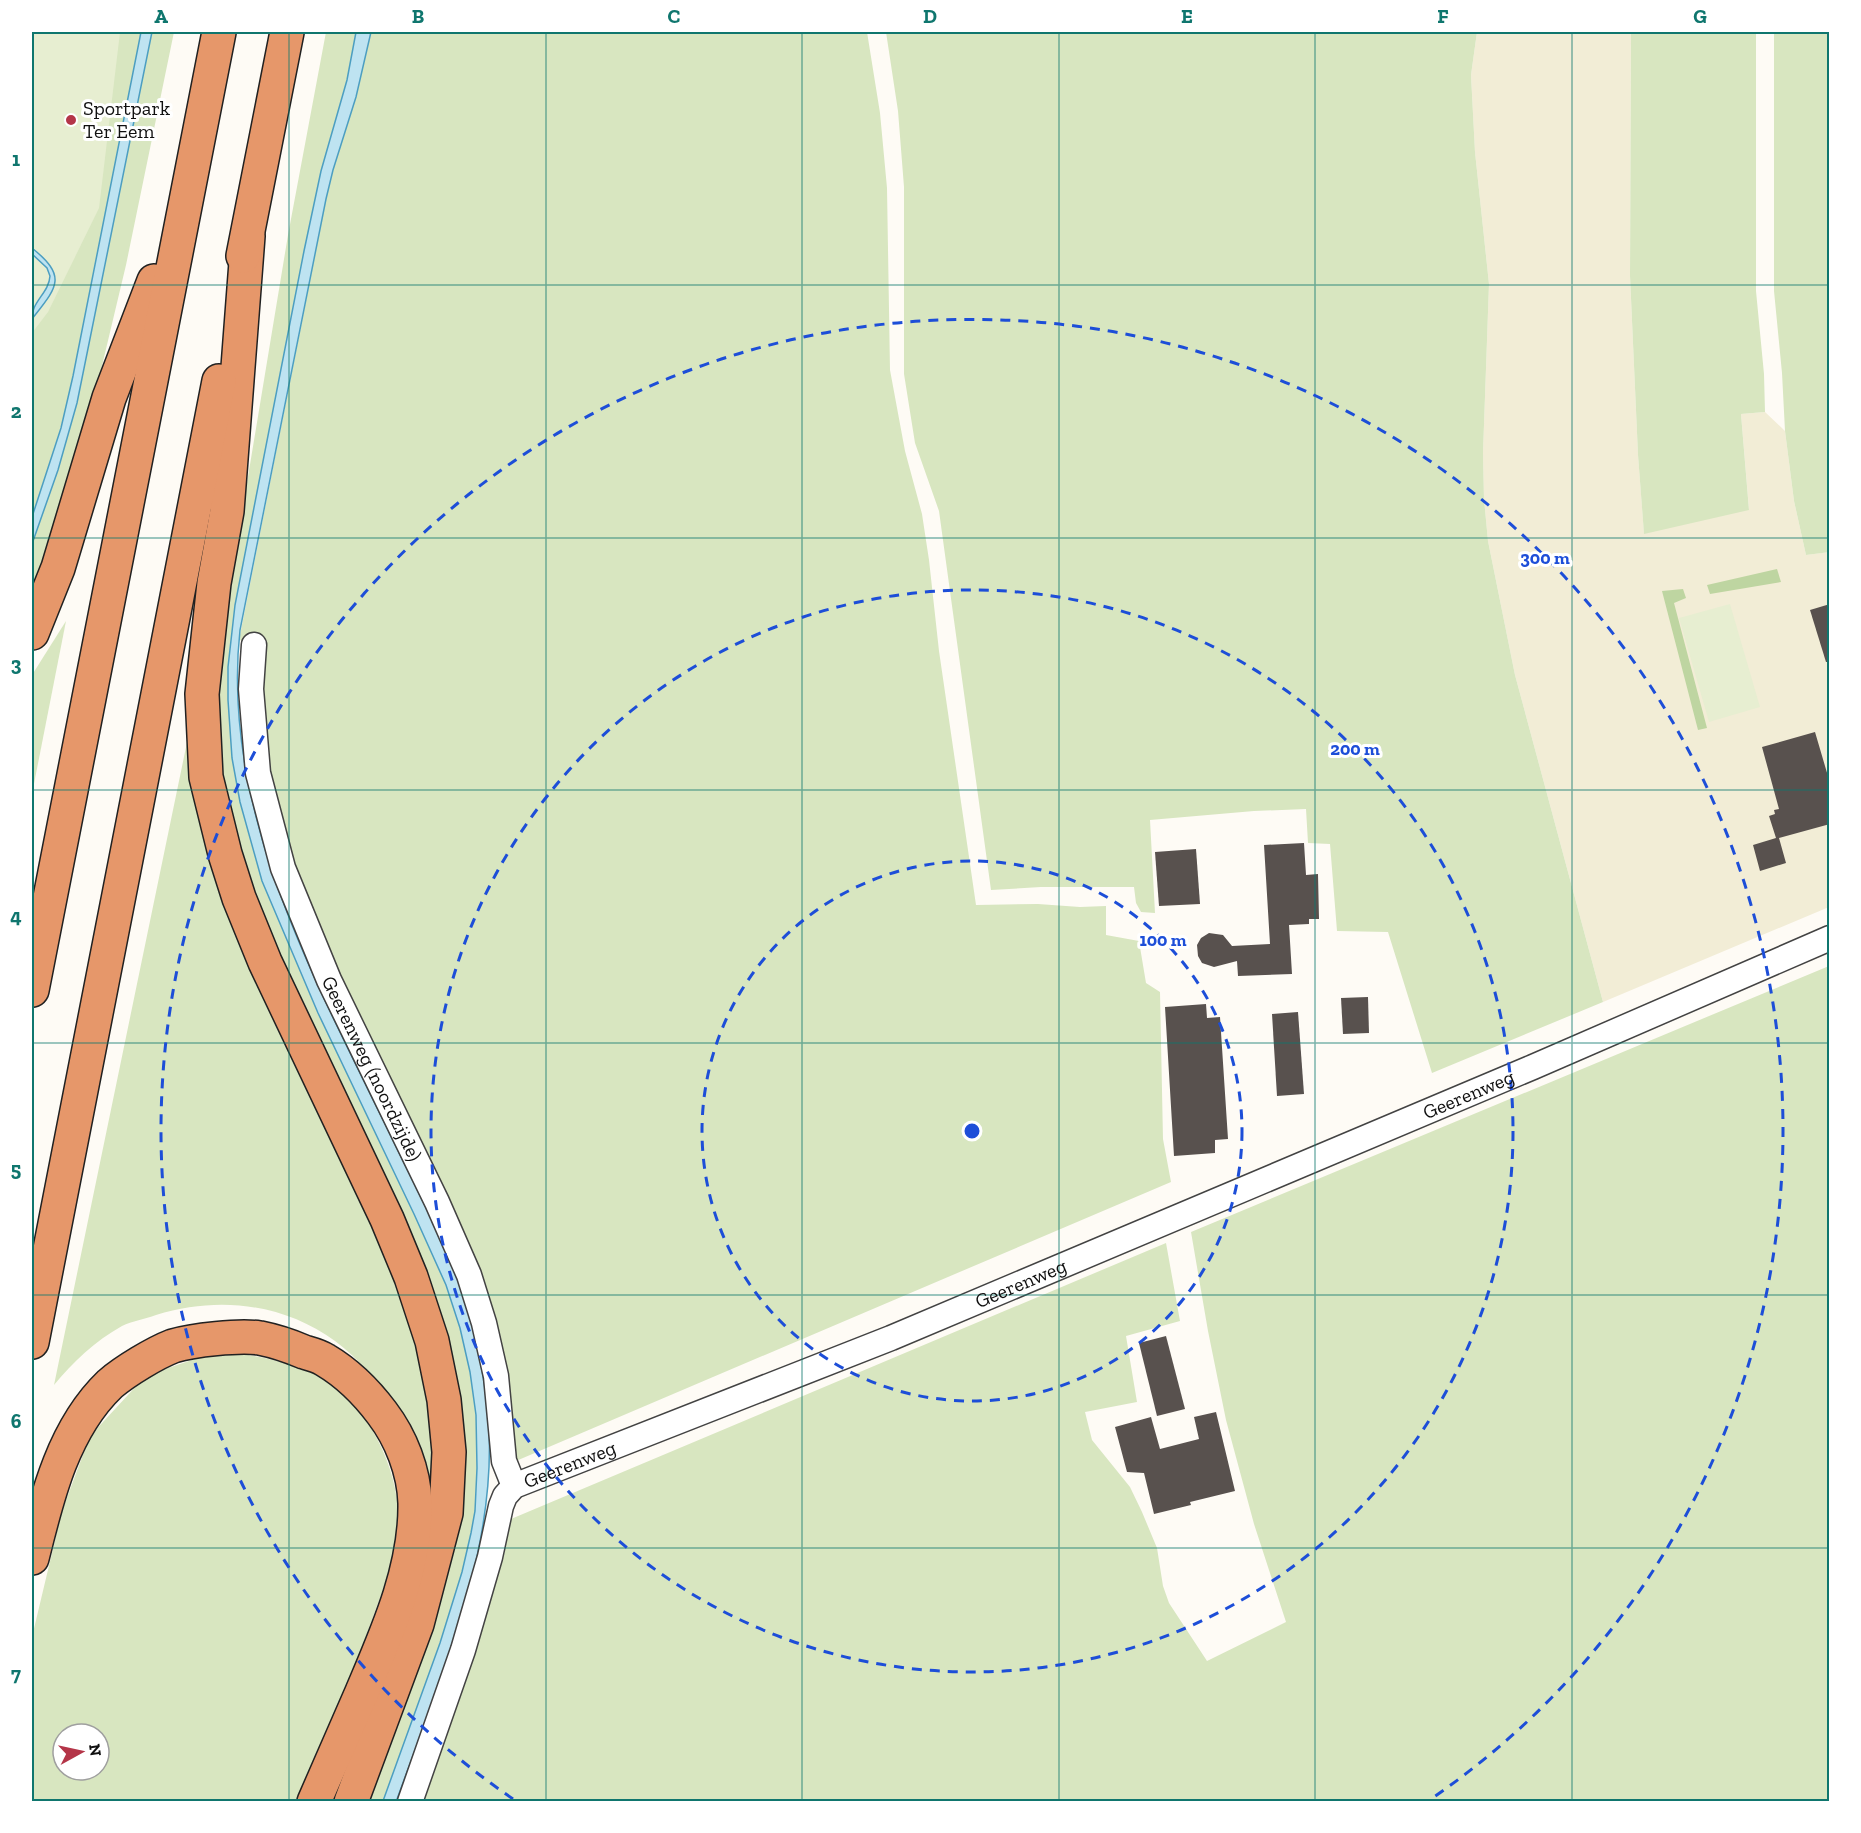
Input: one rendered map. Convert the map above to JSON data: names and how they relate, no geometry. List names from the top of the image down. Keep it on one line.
{"streets":{"street":["Geerenweg (noordzijde)","Geerenweg"]},"crossings":[["Geerenweg (noordzijde)","Geerenweg"]],"places":["Sportpark Ter Eem"],"north":"right","grid":{"columns":["A","B","C","D","E","F","G"],"rows":["1","2","3","4","5","6","7"]},"rings":["300 m","200 m","100 m"]}
